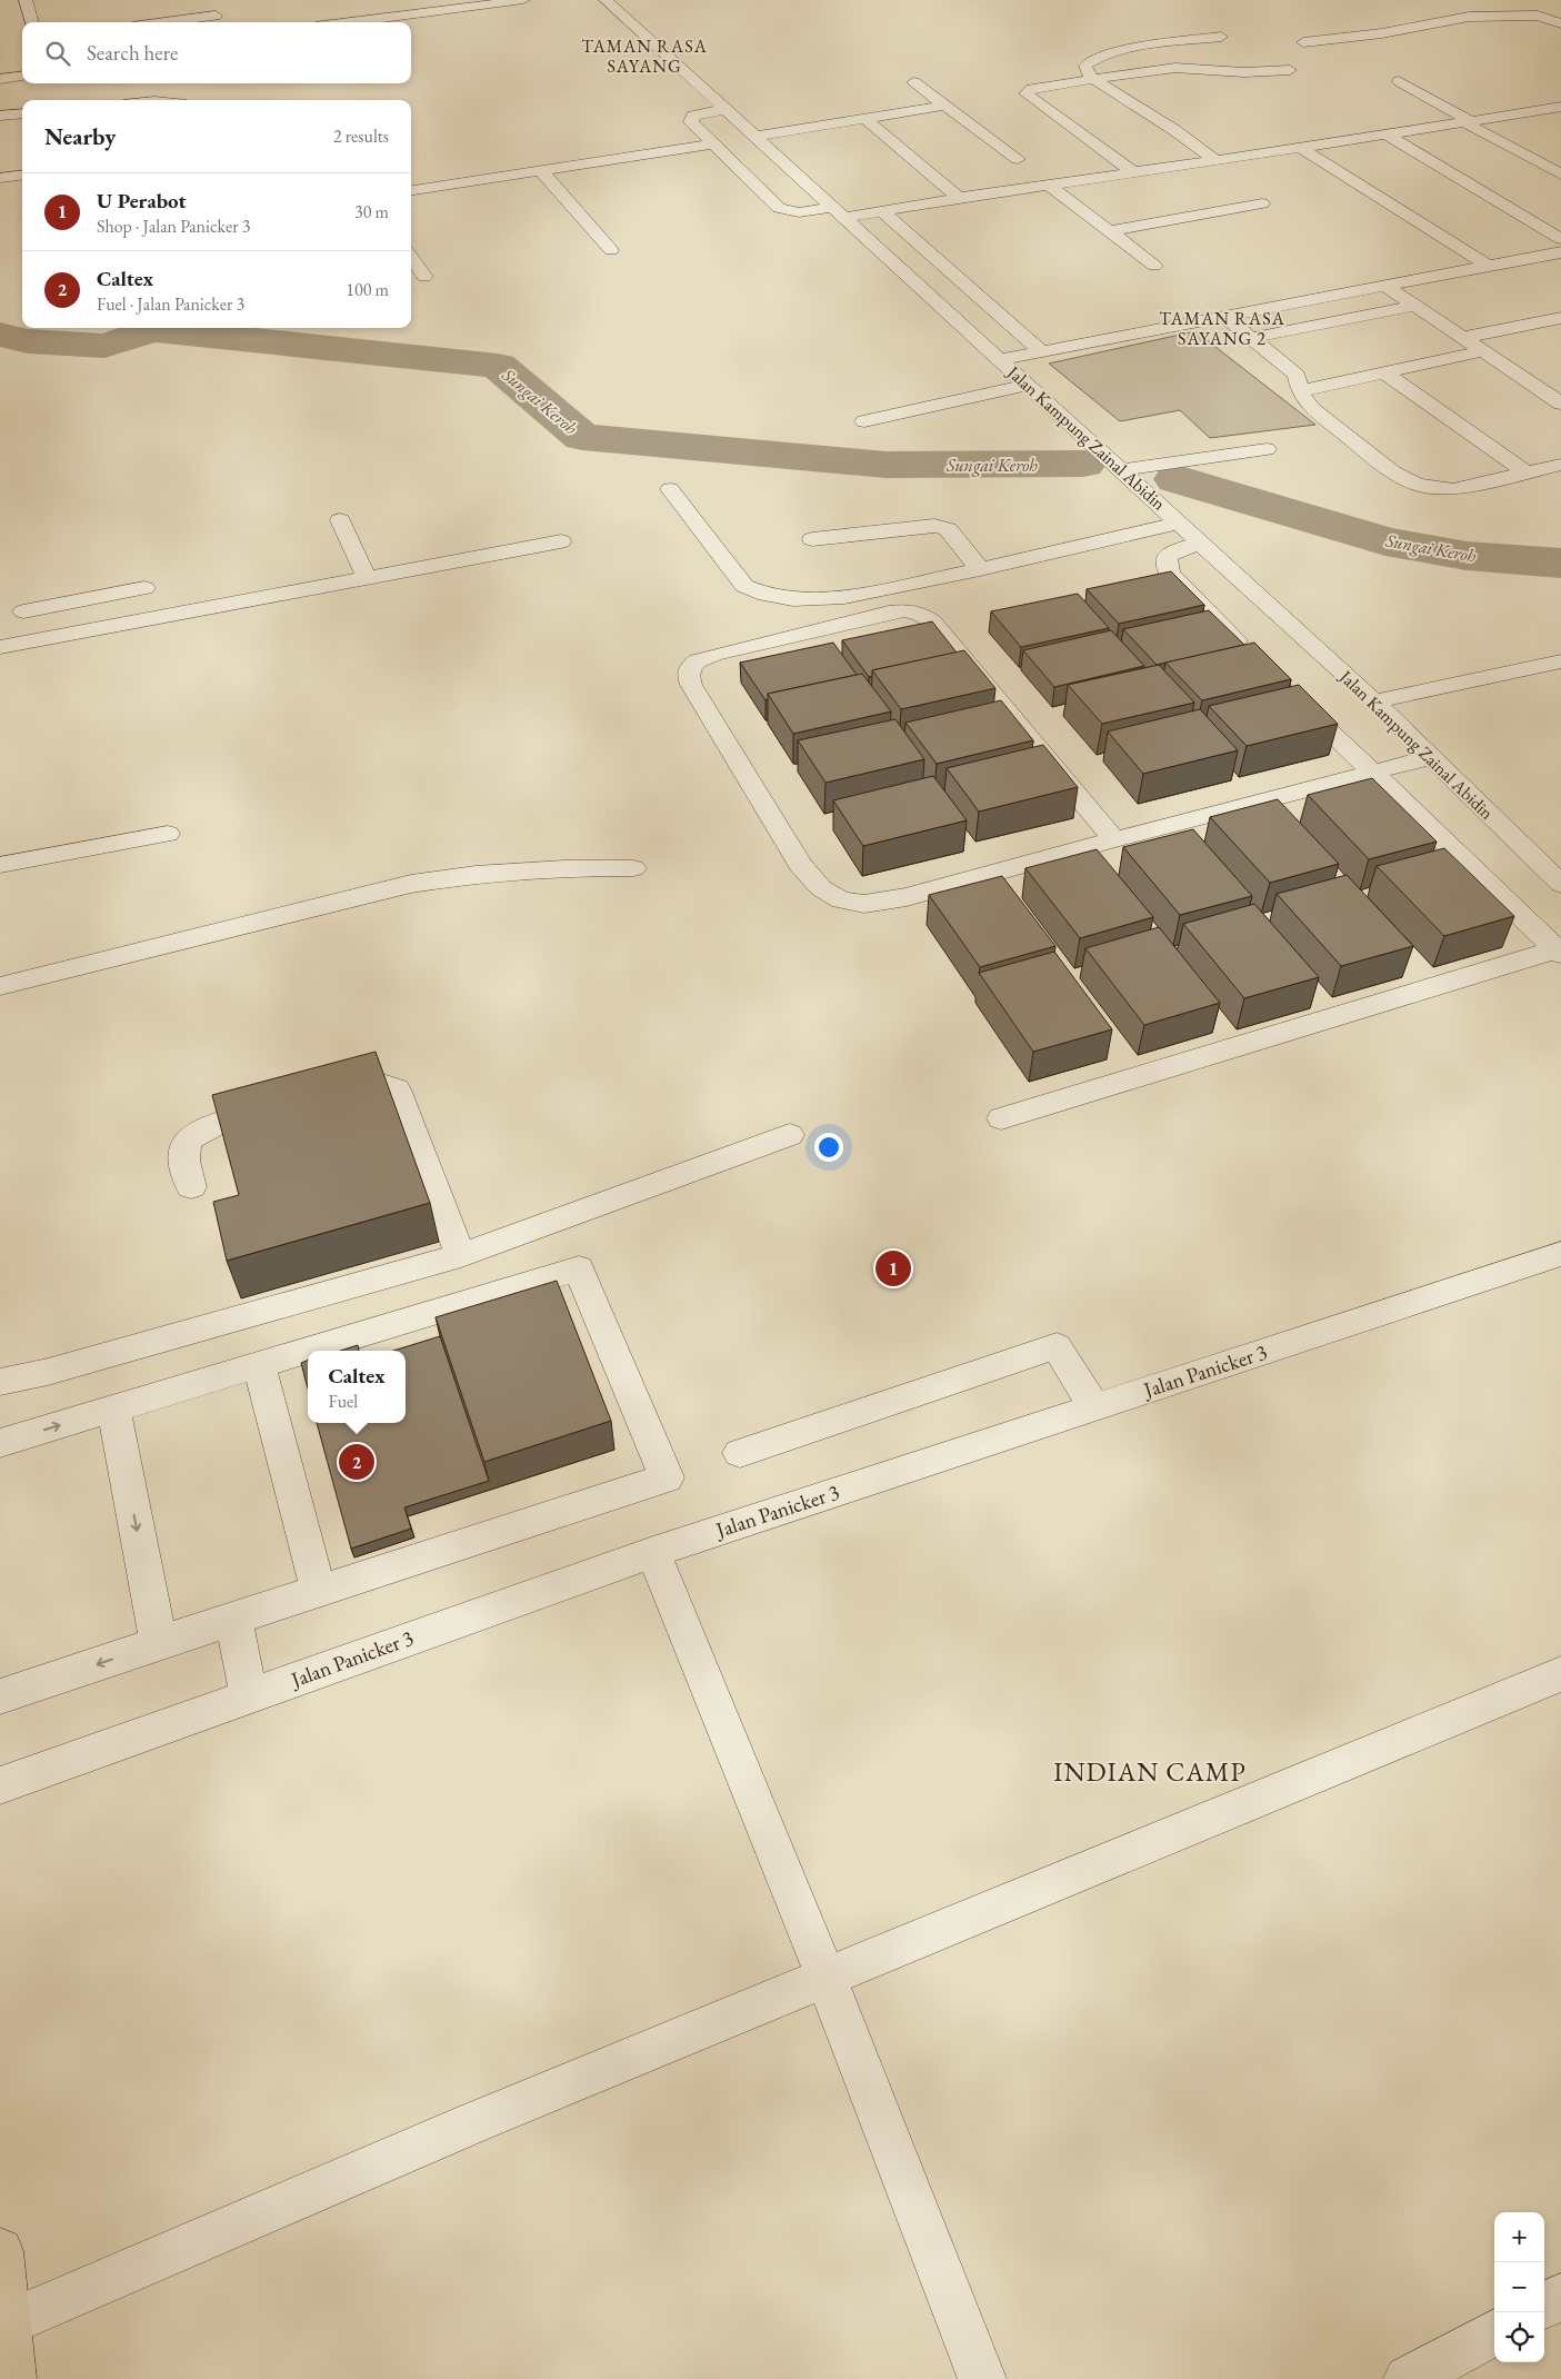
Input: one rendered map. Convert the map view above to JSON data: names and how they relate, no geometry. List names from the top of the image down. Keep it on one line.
{"streets":{"street":["Jalan Kampung Zainal Abidin","Jalan Panicker 3"]},"districts":["TAMAN RASA SAYANG","TAMAN RASA SAYANG 2","INDIAN CAMP"],"water":["Sungai Keroh"],"page":{"search":"Search here","heading":["Nearby","2 results"],"list":[{"mark":"1","name":"U Perabot","note":"Shop · Jalan Panicker 3","value":"30 m"},{"mark":"2","name":"Caltex","note":"Fuel · Jalan Panicker 3","value":"100 m"}],"pins":["1","2"],"popup":["Caltex","Fuel"],"map_buttons":["+","−"]}}
